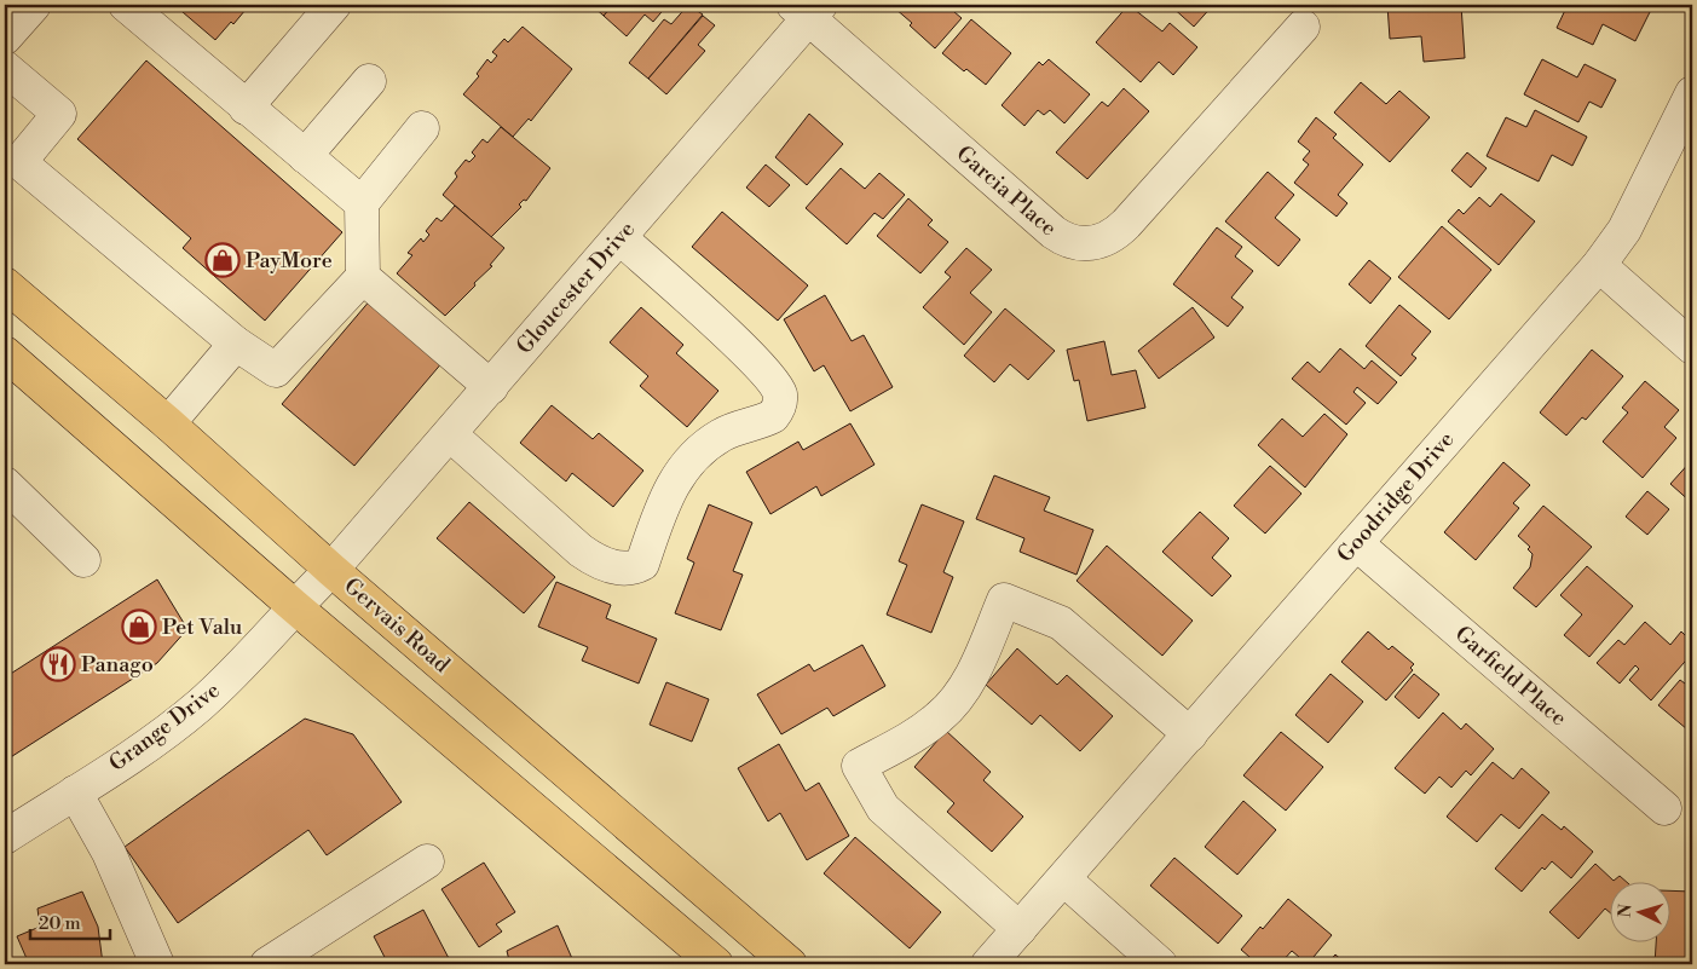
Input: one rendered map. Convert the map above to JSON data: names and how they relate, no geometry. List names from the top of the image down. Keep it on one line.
{"streets":{"main road":["Gervais Road"],"street":["Garcia Place","Gloucester Drive","Goodridge Drive","Garfield Place","Grange Drive"]},"crossings":[["Garcia Place","Gloucester Drive"],["Gloucester Drive","Gervais Road"],["Gloucester Drive","Grange Drive"],["Goodridge Drive","Garfield Place"],["Gervais Road","Grange Drive"]],"places":{"shop":["PayMore","Pet Valu"],"restaurant":["Panago"]},"scale_bar":"20 m","north":"left"}
